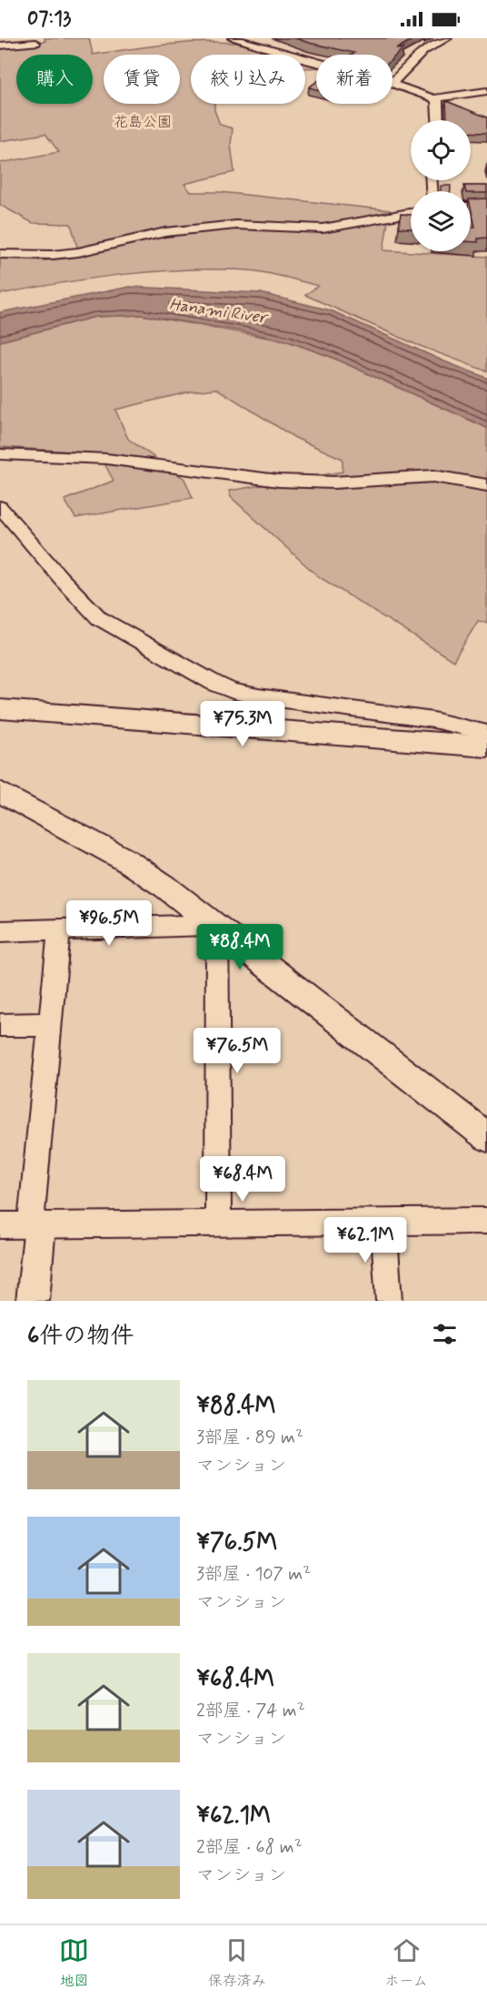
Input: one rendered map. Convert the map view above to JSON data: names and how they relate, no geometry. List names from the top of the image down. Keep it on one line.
{"water":["Hanami River"],"parks":["花島公園"],"page":{"status":"07:13","chip":["購入","賃貸","絞り込み","新着"],"price":["¥75.3M","¥96.5M","¥88.4M","¥76.5M","¥68.4M","¥62.1M"],"heading":"6件の物件","list":[{"name":"¥88.4M","note":"3部屋 · 89 m² · マンション"},{"name":"¥76.5M","note":"3部屋 · 107 m² · マンション"},{"name":"¥68.4M","note":"2部屋 · 74 m² · マンション"},{"name":"¥62.1M","note":"2部屋 · 68 m² · マンション"}],"tabs":["地図","保存済み","ホーム"]}}
